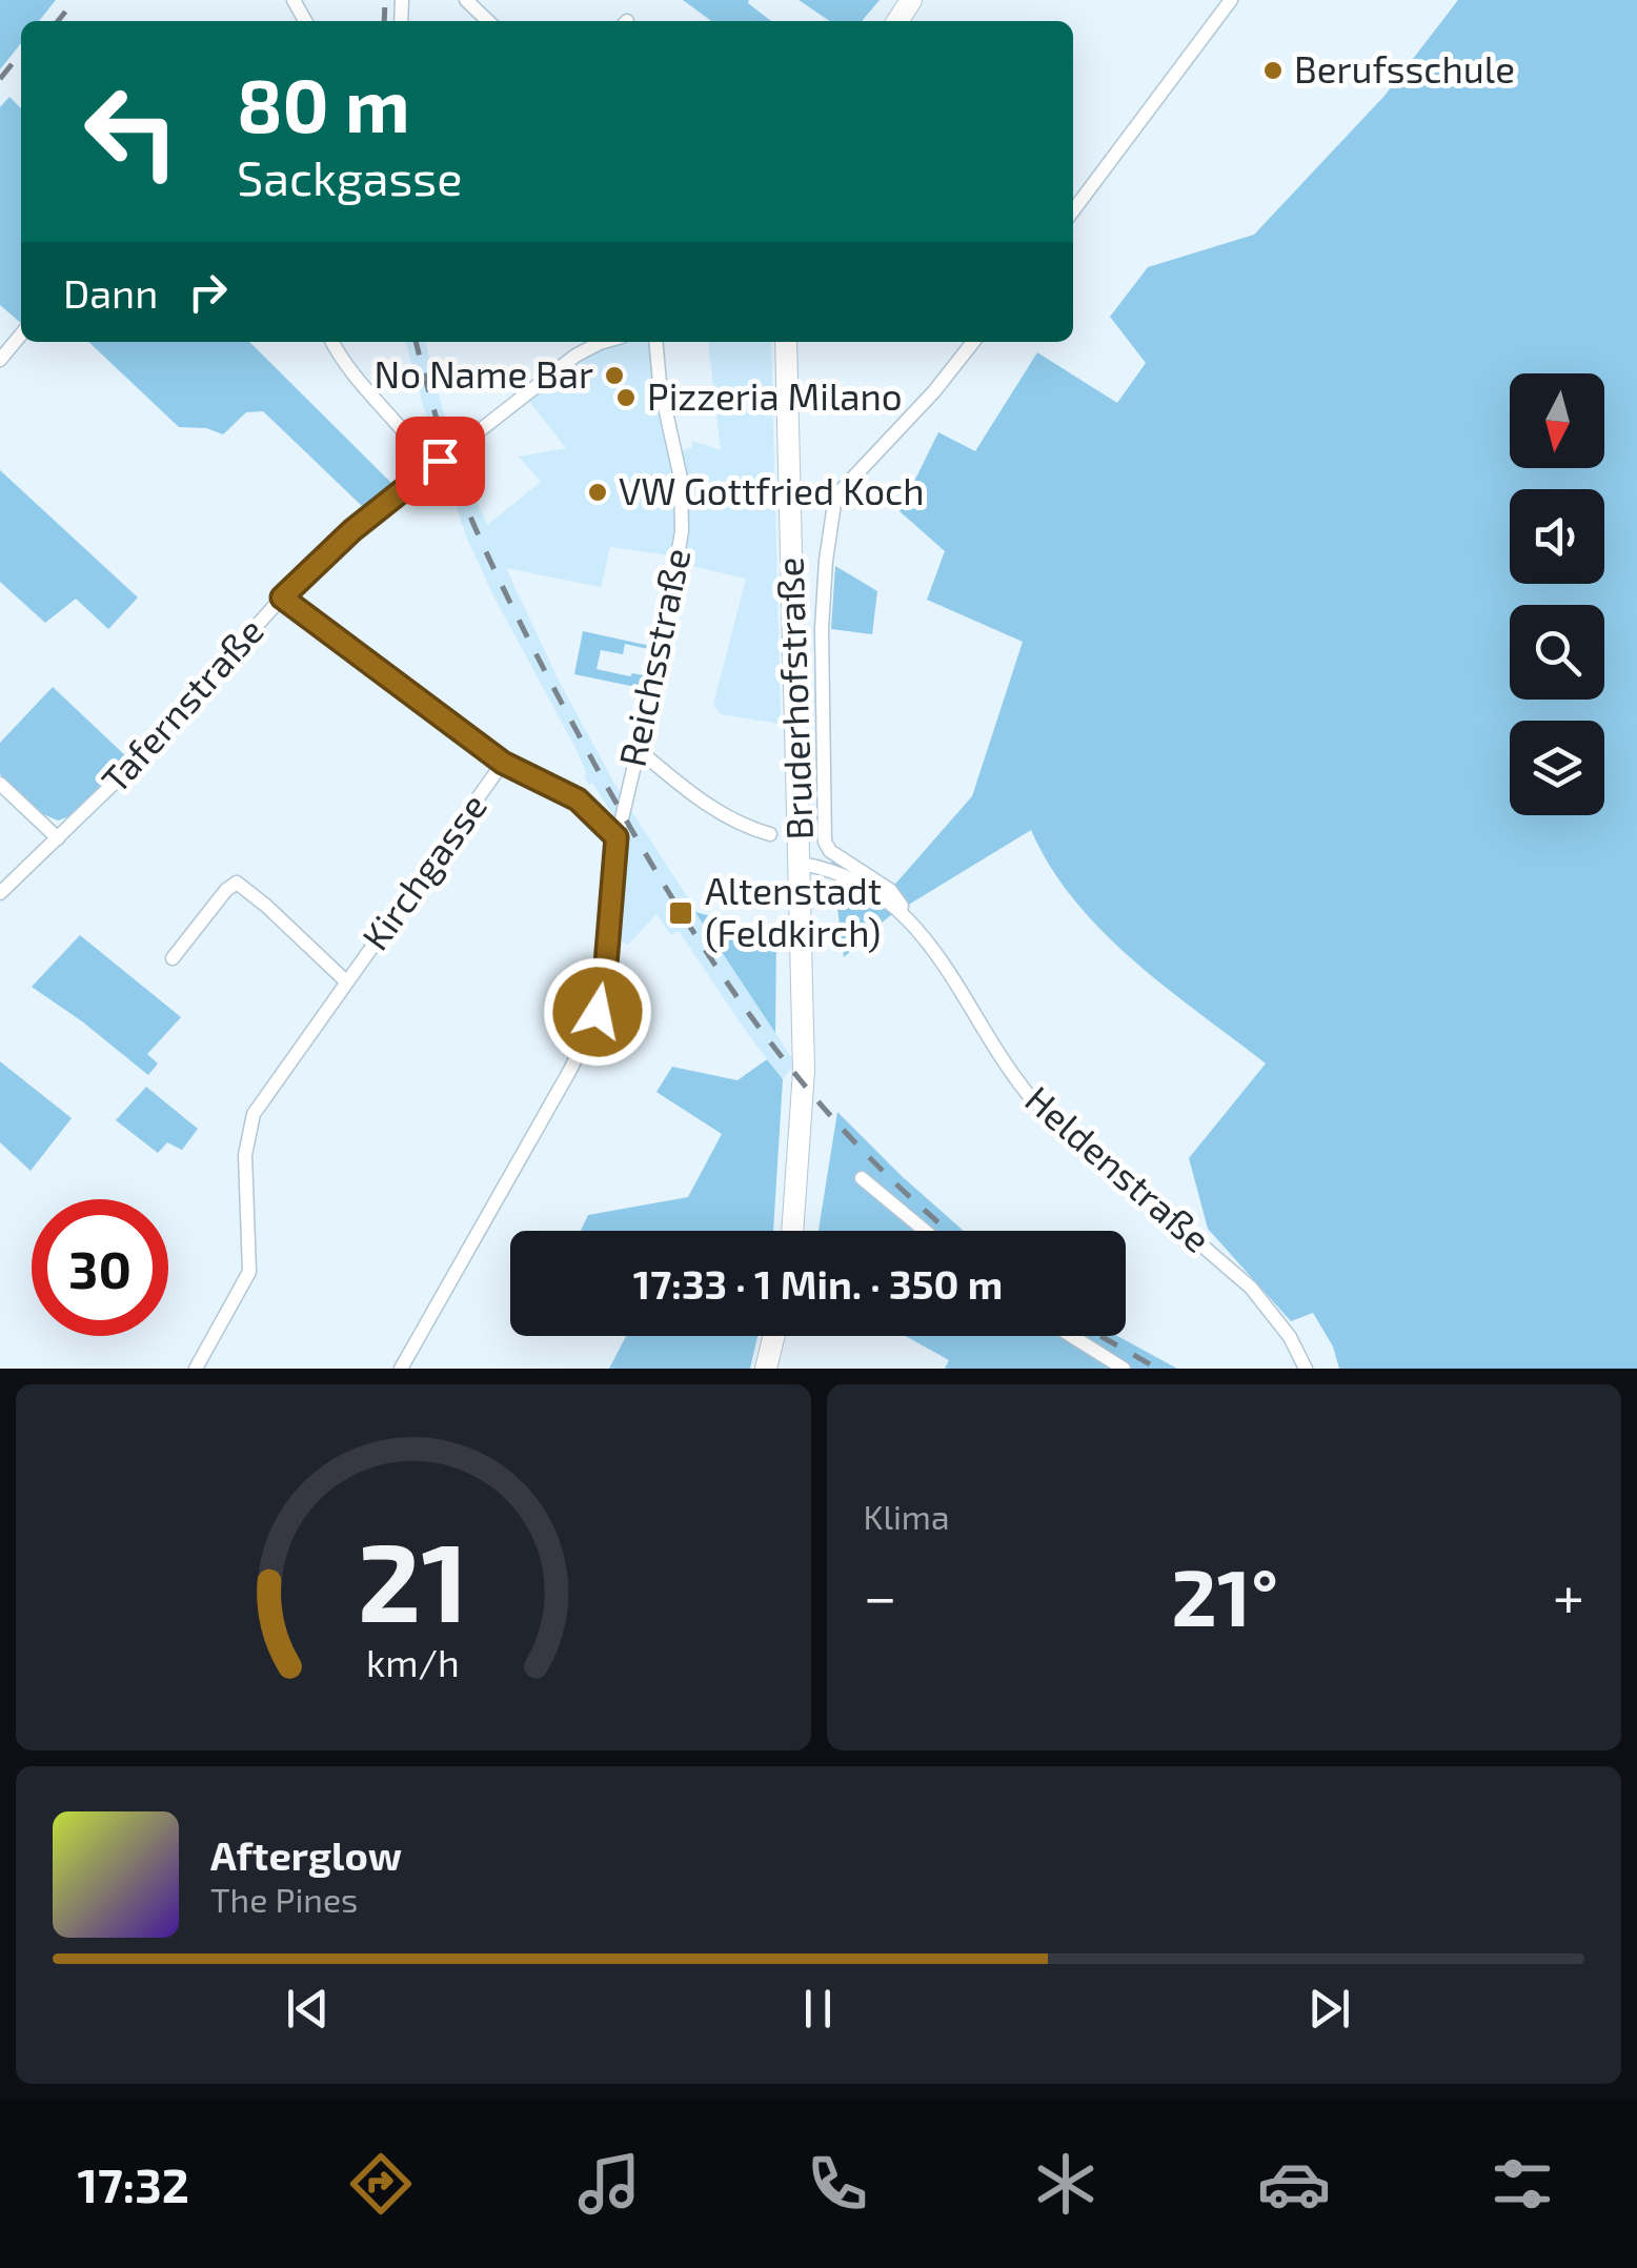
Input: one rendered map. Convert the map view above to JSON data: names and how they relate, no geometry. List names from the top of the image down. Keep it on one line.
{"streets":{"main road":["Bruderhofstraße"],"street":["Reichsstraße","Tafernstraße","Kirchgasse","Heldenstraße"]},"crossings":[["Bruderhofstraße","Heldenstraße"]],"places":{"other":["Berufsschule","No Name Bar","Pizzeria Milano","VW Gottfried Koch"],"transit":["Altenstadt (Feldkirch)"]},"north":"bottom","page":{"turn":["80 m","Sackgasse"],"then":"Dann","limit":"30","trip":"17:33 · 1 Min. · 350 m","tile":"Klima","heat":["−","21°","+"],"song":["Afterglow","The Pines"],"tabs":"17:32","gauge":["21","km/h"]}}
